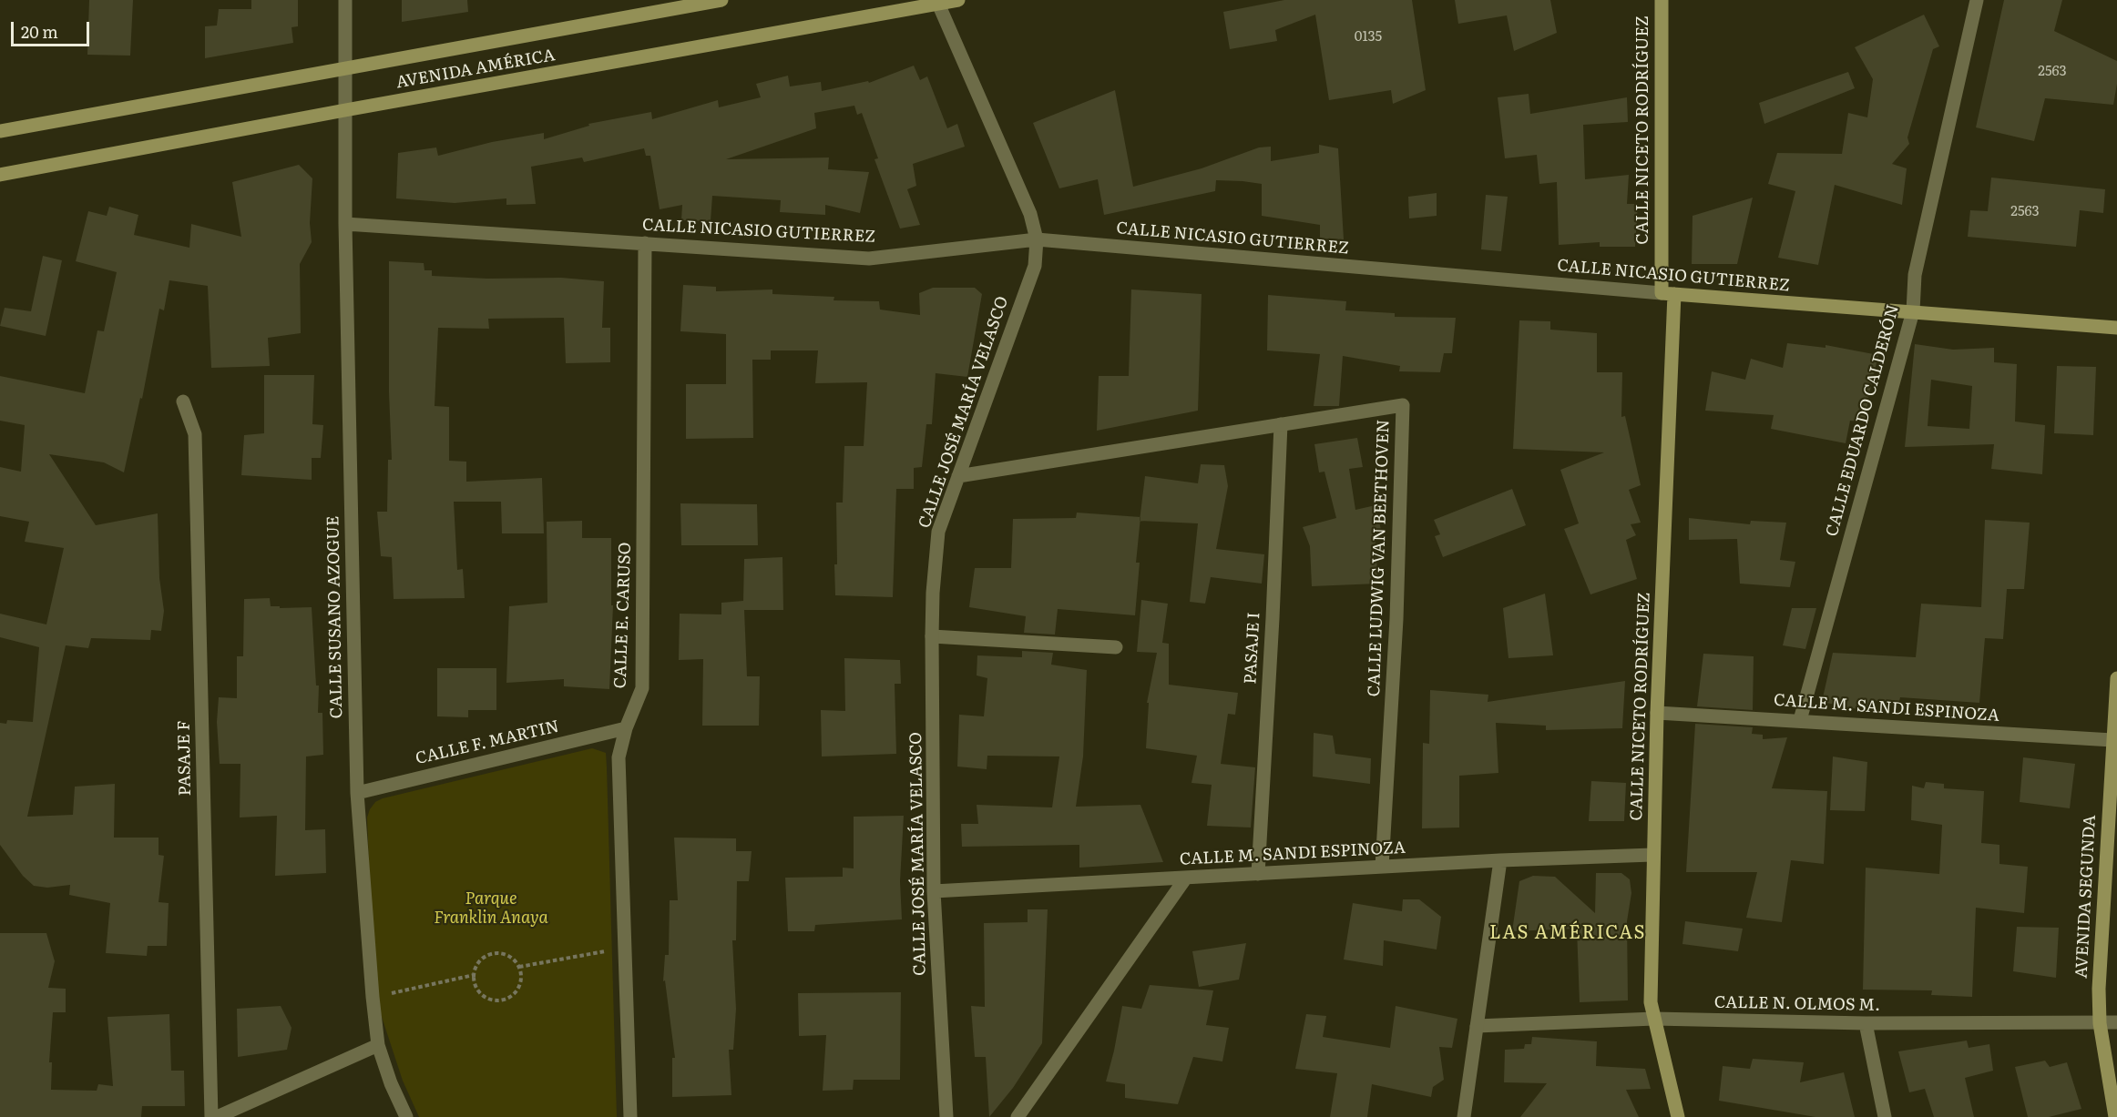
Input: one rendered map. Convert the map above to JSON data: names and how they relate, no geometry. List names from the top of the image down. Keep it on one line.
{"streets":{"main road":["AVENIDA AMÉRICA","CALLE NICETO RODRÍGUEZ","CALLE NICASIO GUTIERREZ","AVENIDA SEGUNDA"],"street":["CALLE JOSÉ MARÍA VELASCO","CALLE EDUARDO CALDERÓN","CALLE LUDWIG VAN BEETHOVEN","CALLE E. CARUSO","CALLE SUSANO AZOGUE","PASAJE I","CALLE M. SANDI ESPINOZA","CALLE F. MARTIN","PASAJE F","CALLE N. OLMOS M."]},"crossings":[["AVENIDA AMÉRICA","CALLE JOSÉ MARÍA VELASCO"],["AVENIDA AMÉRICA","CALLE SUSANO AZOGUE"],["CALLE NICETO RODRÍGUEZ","CALLE NICASIO GUTIERREZ"],["CALLE NICETO RODRÍGUEZ","CALLE M. SANDI ESPINOZA"],["CALLE NICETO RODRÍGUEZ","CALLE N. OLMOS M."],["CALLE NICASIO GUTIERREZ","CALLE JOSÉ MARÍA VELASCO"],["CALLE NICASIO GUTIERREZ","CALLE EDUARDO CALDERÓN"],["CALLE NICASIO GUTIERREZ","CALLE E. CARUSO"],["CALLE NICASIO GUTIERREZ","CALLE SUSANO AZOGUE"],["CALLE JOSÉ MARÍA VELASCO","CALLE LUDWIG VAN BEETHOVEN"],["CALLE JOSÉ MARÍA VELASCO","CALLE M. SANDI ESPINOZA"],["CALLE EDUARDO CALDERÓN","CALLE M. SANDI ESPINOZA"],["CALLE LUDWIG VAN BEETHOVEN","PASAJE I"],["CALLE LUDWIG VAN BEETHOVEN","CALLE M. SANDI ESPINOZA"],["CALLE E. CARUSO","CALLE F. MARTIN"],["CALLE SUSANO AZOGUE","CALLE F. MARTIN"],["PASAJE I","CALLE M. SANDI ESPINOZA"],["CALLE M. SANDI ESPINOZA","AVENIDA SEGUNDA"],["AVENIDA SEGUNDA","CALLE N. OLMOS M."]],"districts":["LAS AMÉRICAS"],"parks":["Parque Franklin Anaya"],"house_numbers":["0135","2563","2563"],"scale_bar":"20 m"}
